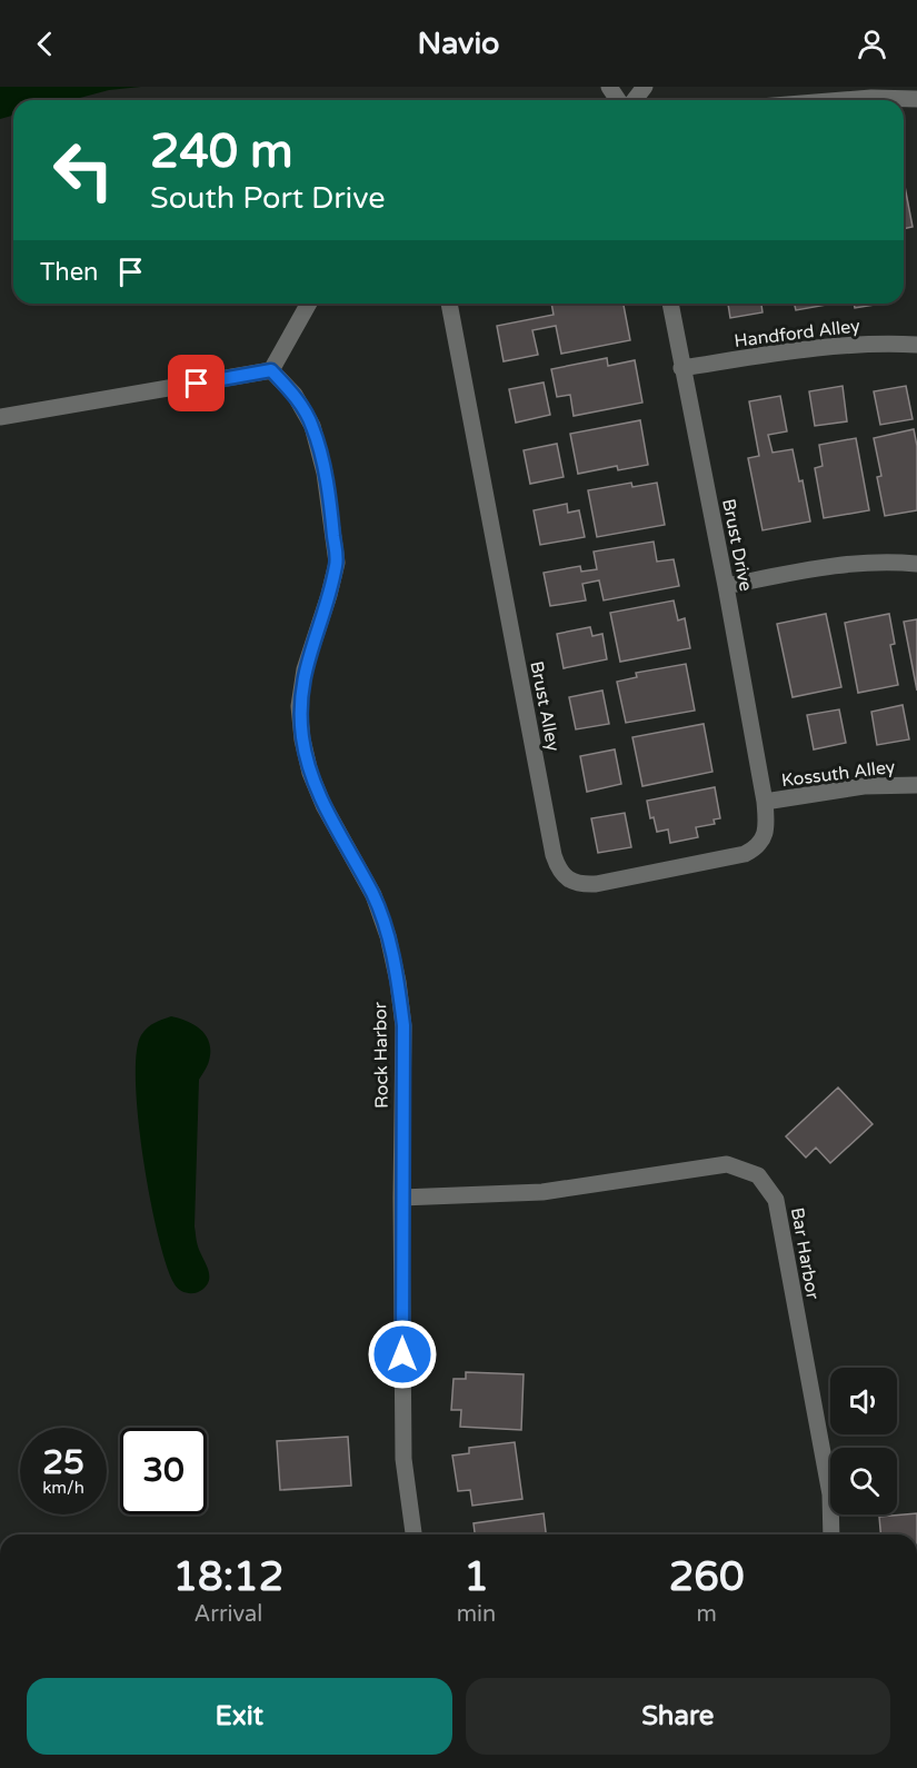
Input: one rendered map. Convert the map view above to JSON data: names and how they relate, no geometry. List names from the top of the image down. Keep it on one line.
{"streets":{"street":["Handford Alley","Brust Drive","Brust Alley","Kossuth Alley","Rock Harbor","Bar Harbor"]},"crossings":[["Handford Alley","Brust Drive"],["Brust Drive","Brust Alley"],["Brust Drive","Kossuth Alley"],["Brust Alley","Kossuth Alley"],["Rock Harbor","Bar Harbor"]],"page":{"header":"Navio","turn":["240 m","South Port Drive"],"then":"Then","speed":"25 km/h","limit":"30","eta":["18:12","Arrival","1","min","260","m"],"buttons":["Exit","Share"]}}
